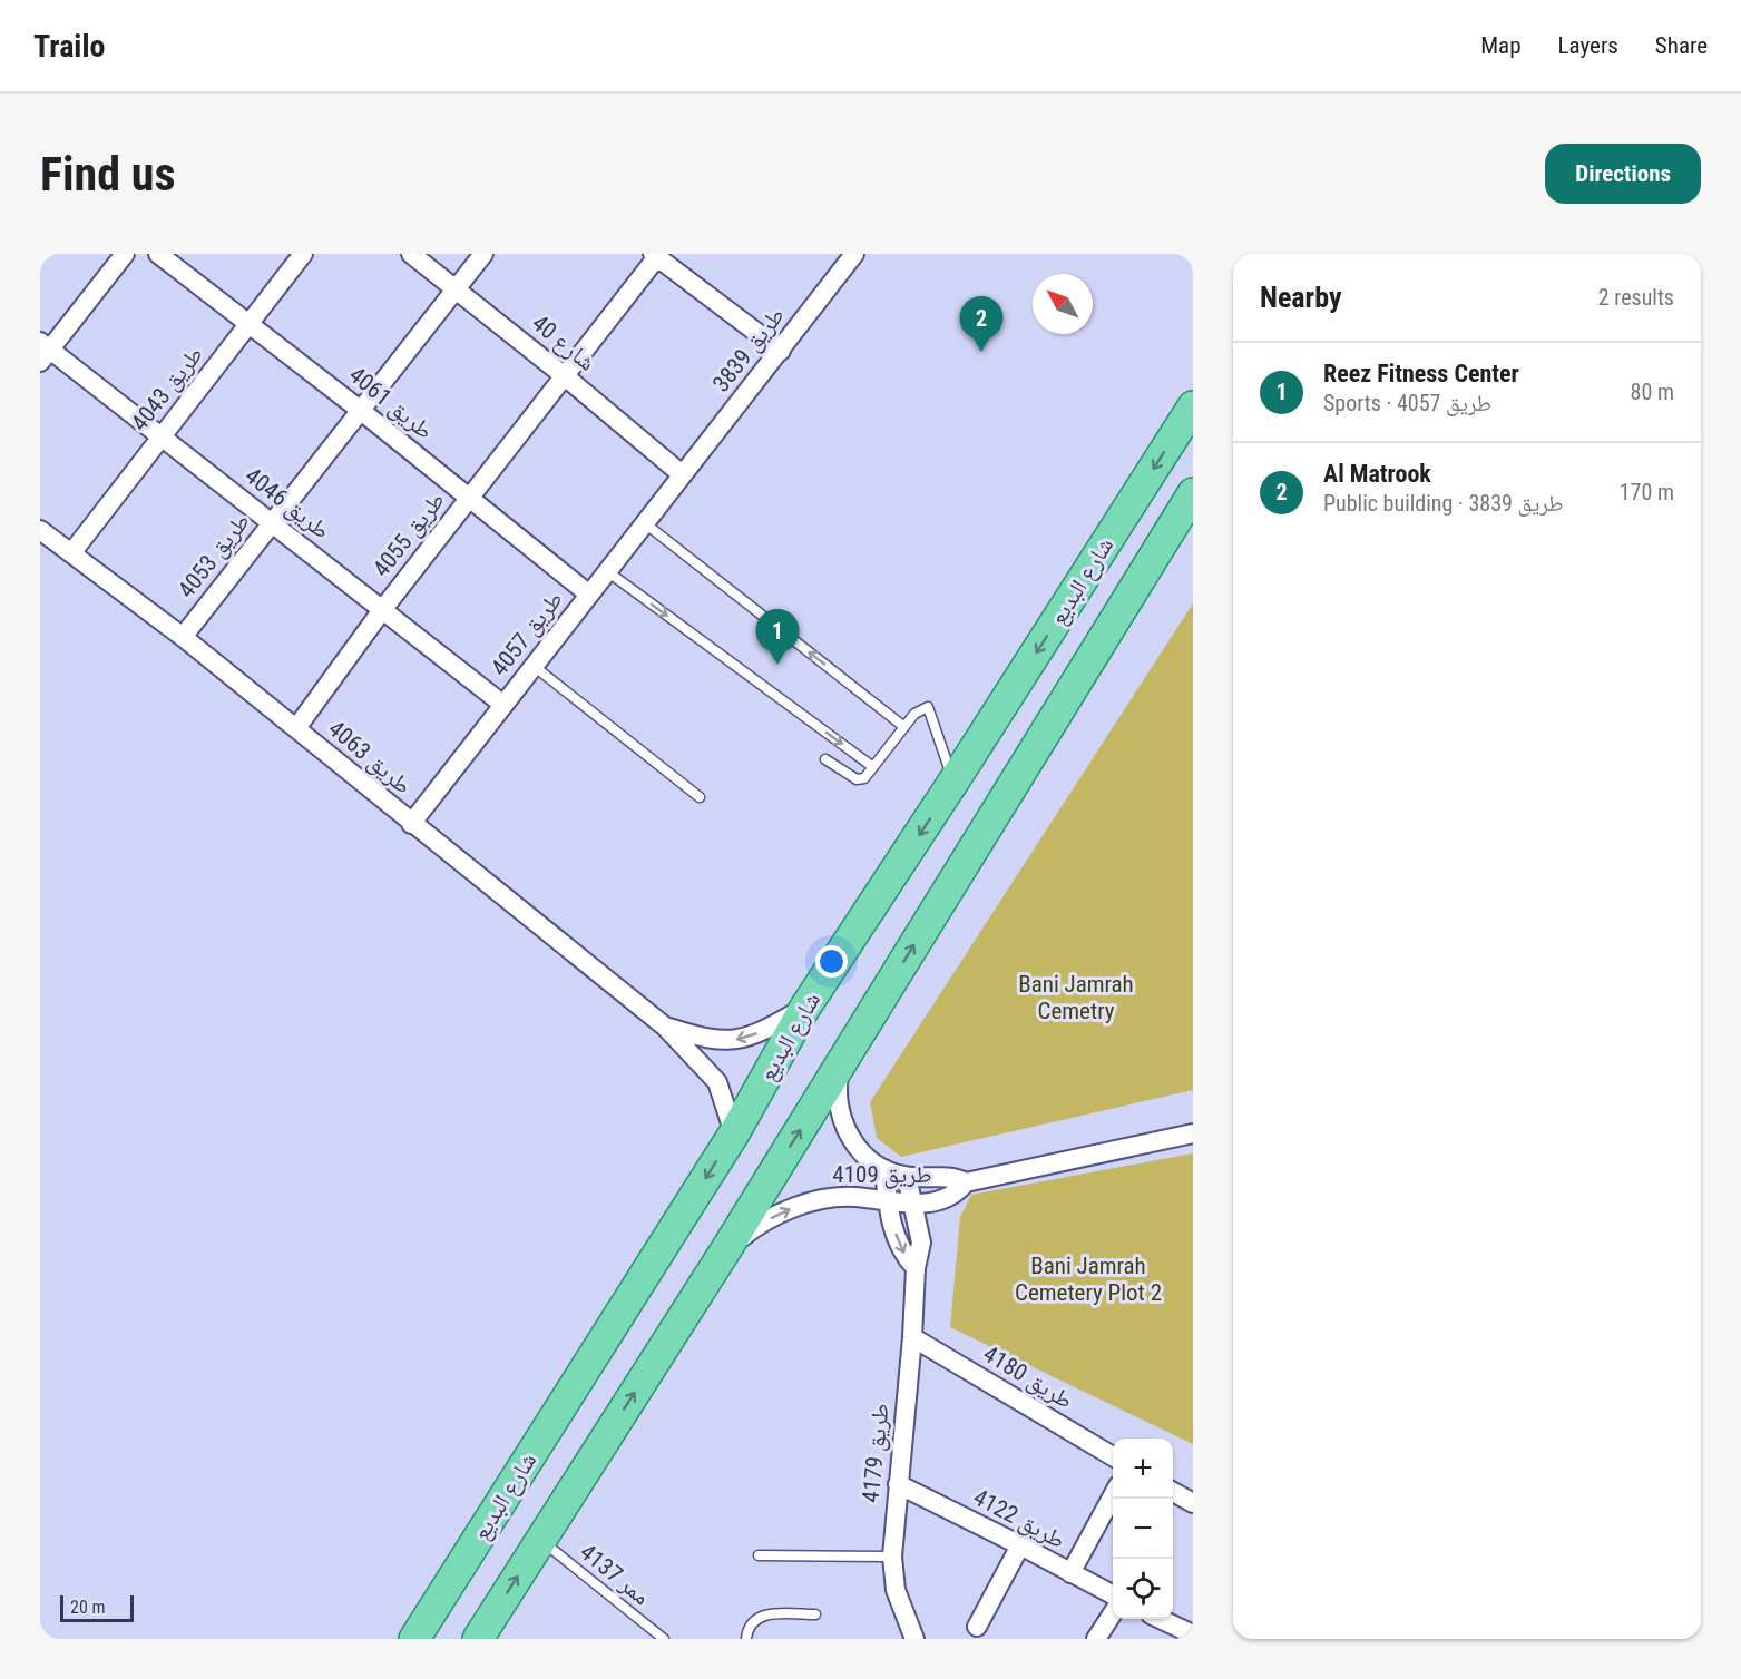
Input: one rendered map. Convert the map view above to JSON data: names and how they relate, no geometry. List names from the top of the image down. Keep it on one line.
{"streets":{"main road":["شارع البديع"],"street":["شارع 40","طريق 3839","طريق 4043","طريق 4061","طريق 4046","طريق 4055","طريق 4053","طريق 4057","طريق 4063","طريق 4109","طريق 4180","طريق 4179","طريق 4122"],"lane":["ممر 4137"]},"crossings":[["شارع 40","طريق 3839"],["شارع 40","طريق 4055"],["شارع 40","طريق 4053"],["شارع 40","طريق 4057"],["طريق 3839","طريق 4057"],["طريق 4043","طريق 4061"],["طريق 4043","طريق 4046"],["طريق 4043","طريق 4063"],["طريق 4061","طريق 4055"],["طريق 4061","طريق 4053"],["طريق 4061","طريق 4057"],["طريق 4046","طريق 4055"],["طريق 4046","طريق 4053"],["طريق 4046","طريق 4057"],["طريق 4055","طريق 4063"],["طريق 4053","طريق 4063"],["شارع البديع","طريق 4063"],["شارع البديع","طريق 4109"],["شارع البديع","ممر 4137"],["طريق 4057","طريق 4063"],["طريق 4109","طريق 4179"],["طريق 4180","طريق 4179"],["طريق 4179","طريق 4122"]],"parks":["Bani Jamrah Cemetry","Bani Jamrah Cemetery Plot 2"],"scale_bar":"20 m","north":"top left","page":{"header":"Trailo","nav":["Map","Layers","Share"],"buttons":"Directions","title":"Find us","heading":["Nearby","2 results"],"pins":["2","1"],"list":[{"mark":"1","name":"Reez Fitness Center","note":"Sports · طريق 4057","value":"80 m"},{"mark":"2","name":"Al Matrook","note":"Public building · طريق 3839","value":"170 m"}],"map_buttons":["+","−"],"scale":"20 m"}}
